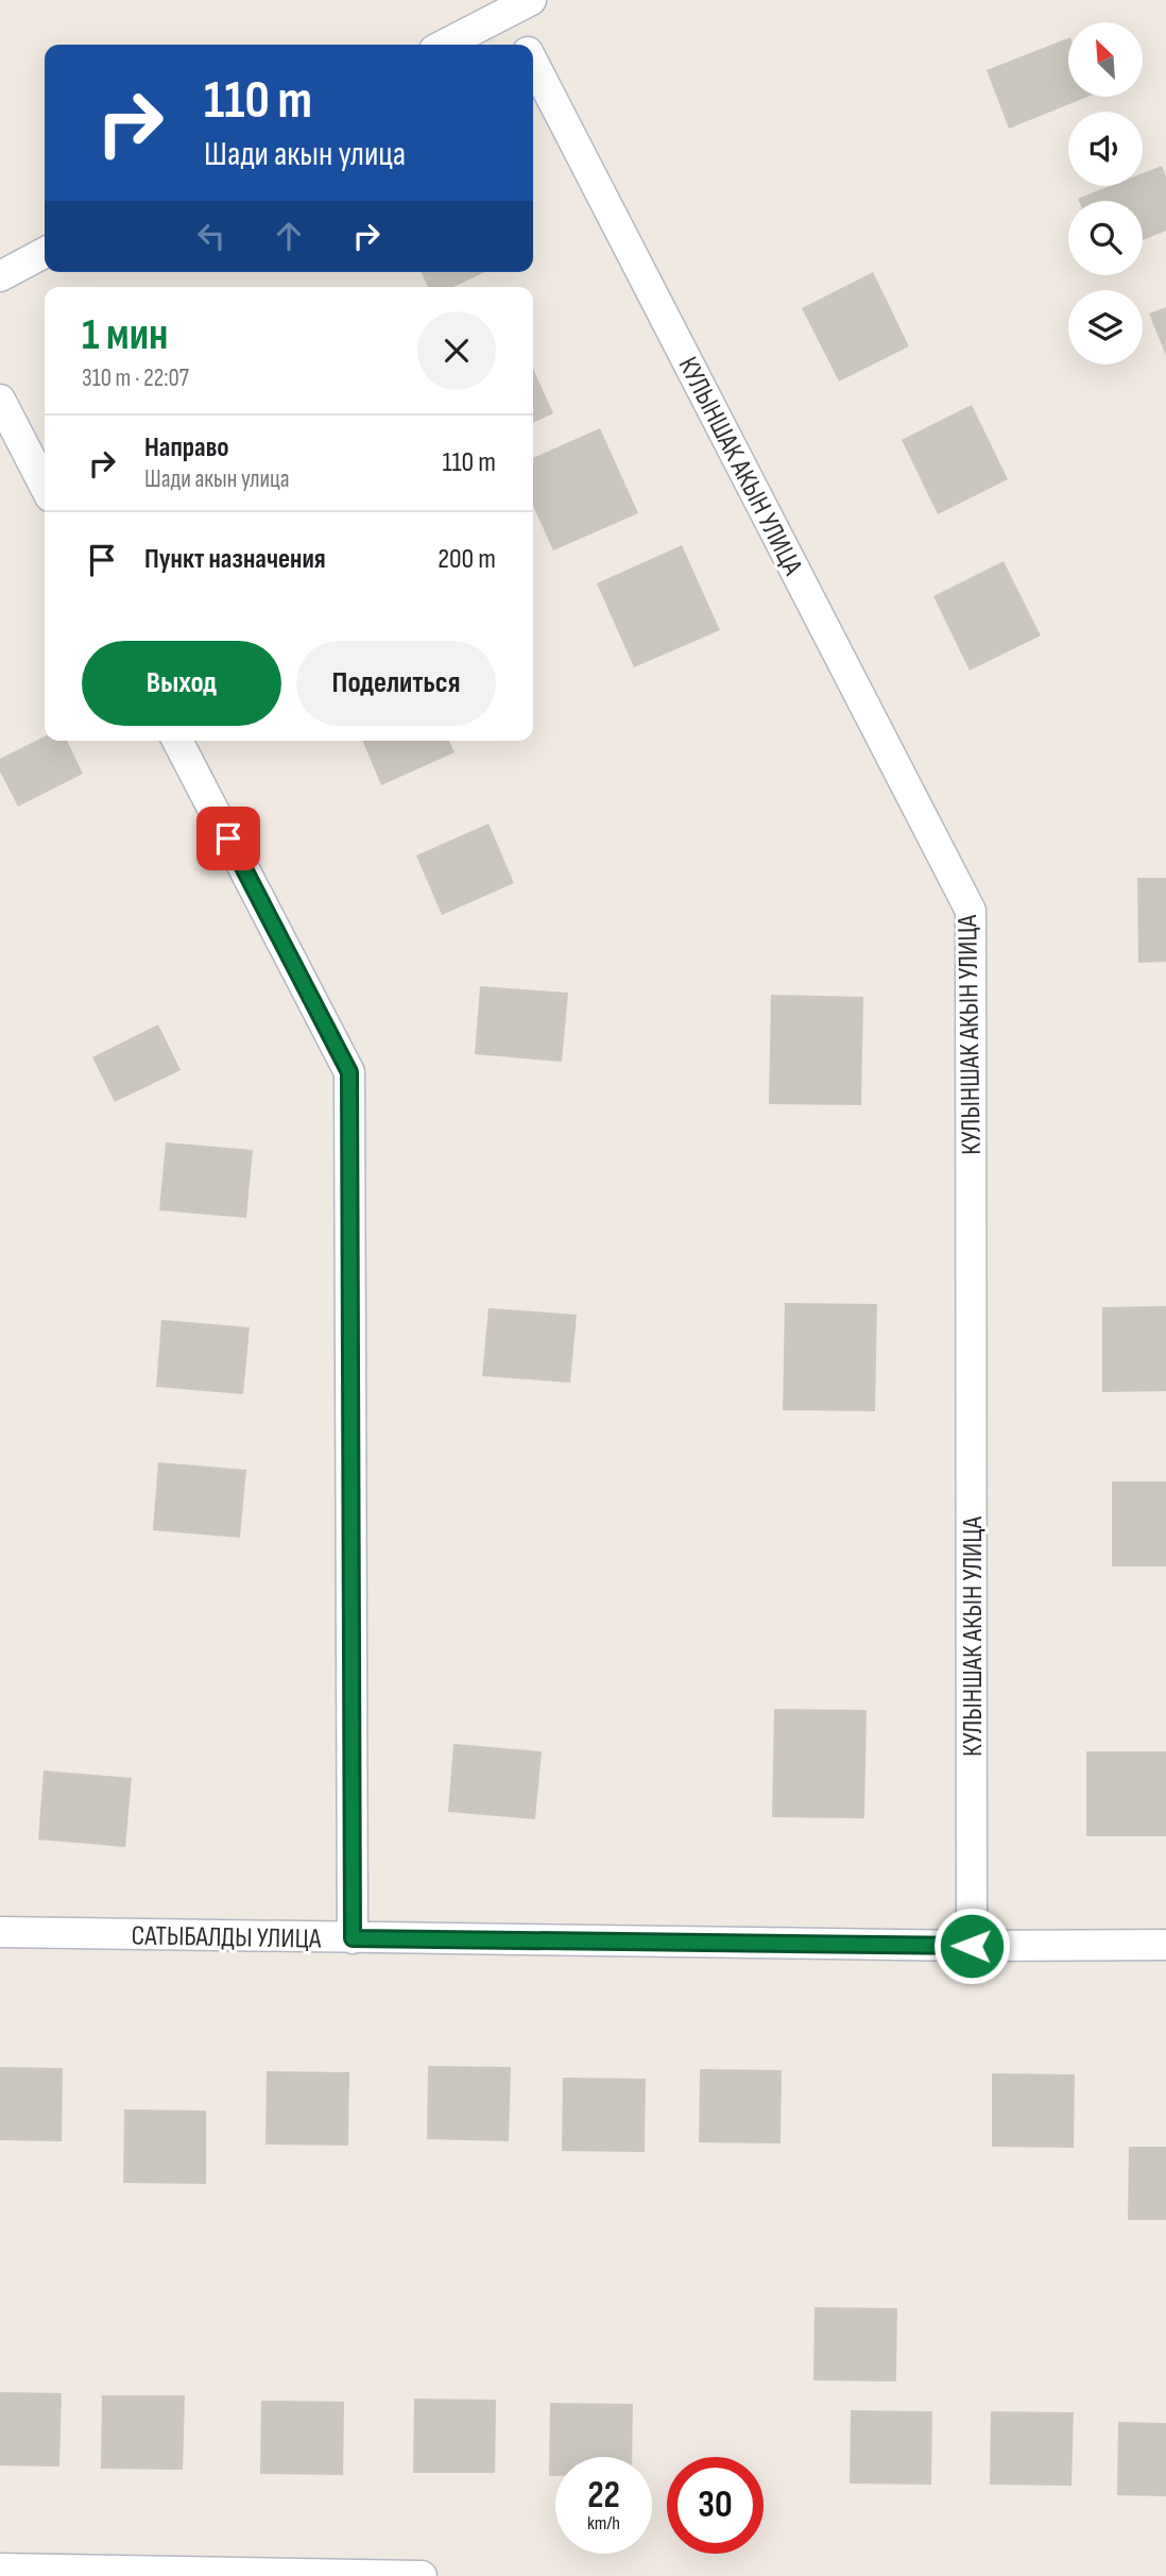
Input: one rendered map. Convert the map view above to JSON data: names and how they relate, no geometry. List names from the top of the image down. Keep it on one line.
{"streets":{"street":["КУЛЫНШАК АКЫН УЛИЦА","САТЫБАЛДЫ УЛИЦА"]},"crossings":[["КУЛЫНШАК АКЫН УЛИЦА","САТЫБАЛДЫ УЛИЦА"]],"north":"top left","page":{"turn":["110 m","Шади акын улица"],"heading":["1 мин","310 m · 22:07"],"list":[{"name":"Направо","note":"Шади акын улица","value":"110 m"},{"name":"Пункт назначения","value":"200 m"}],"buttons":["Выход","Поделиться"],"speed":"22 km/h","limit":"30"}}
